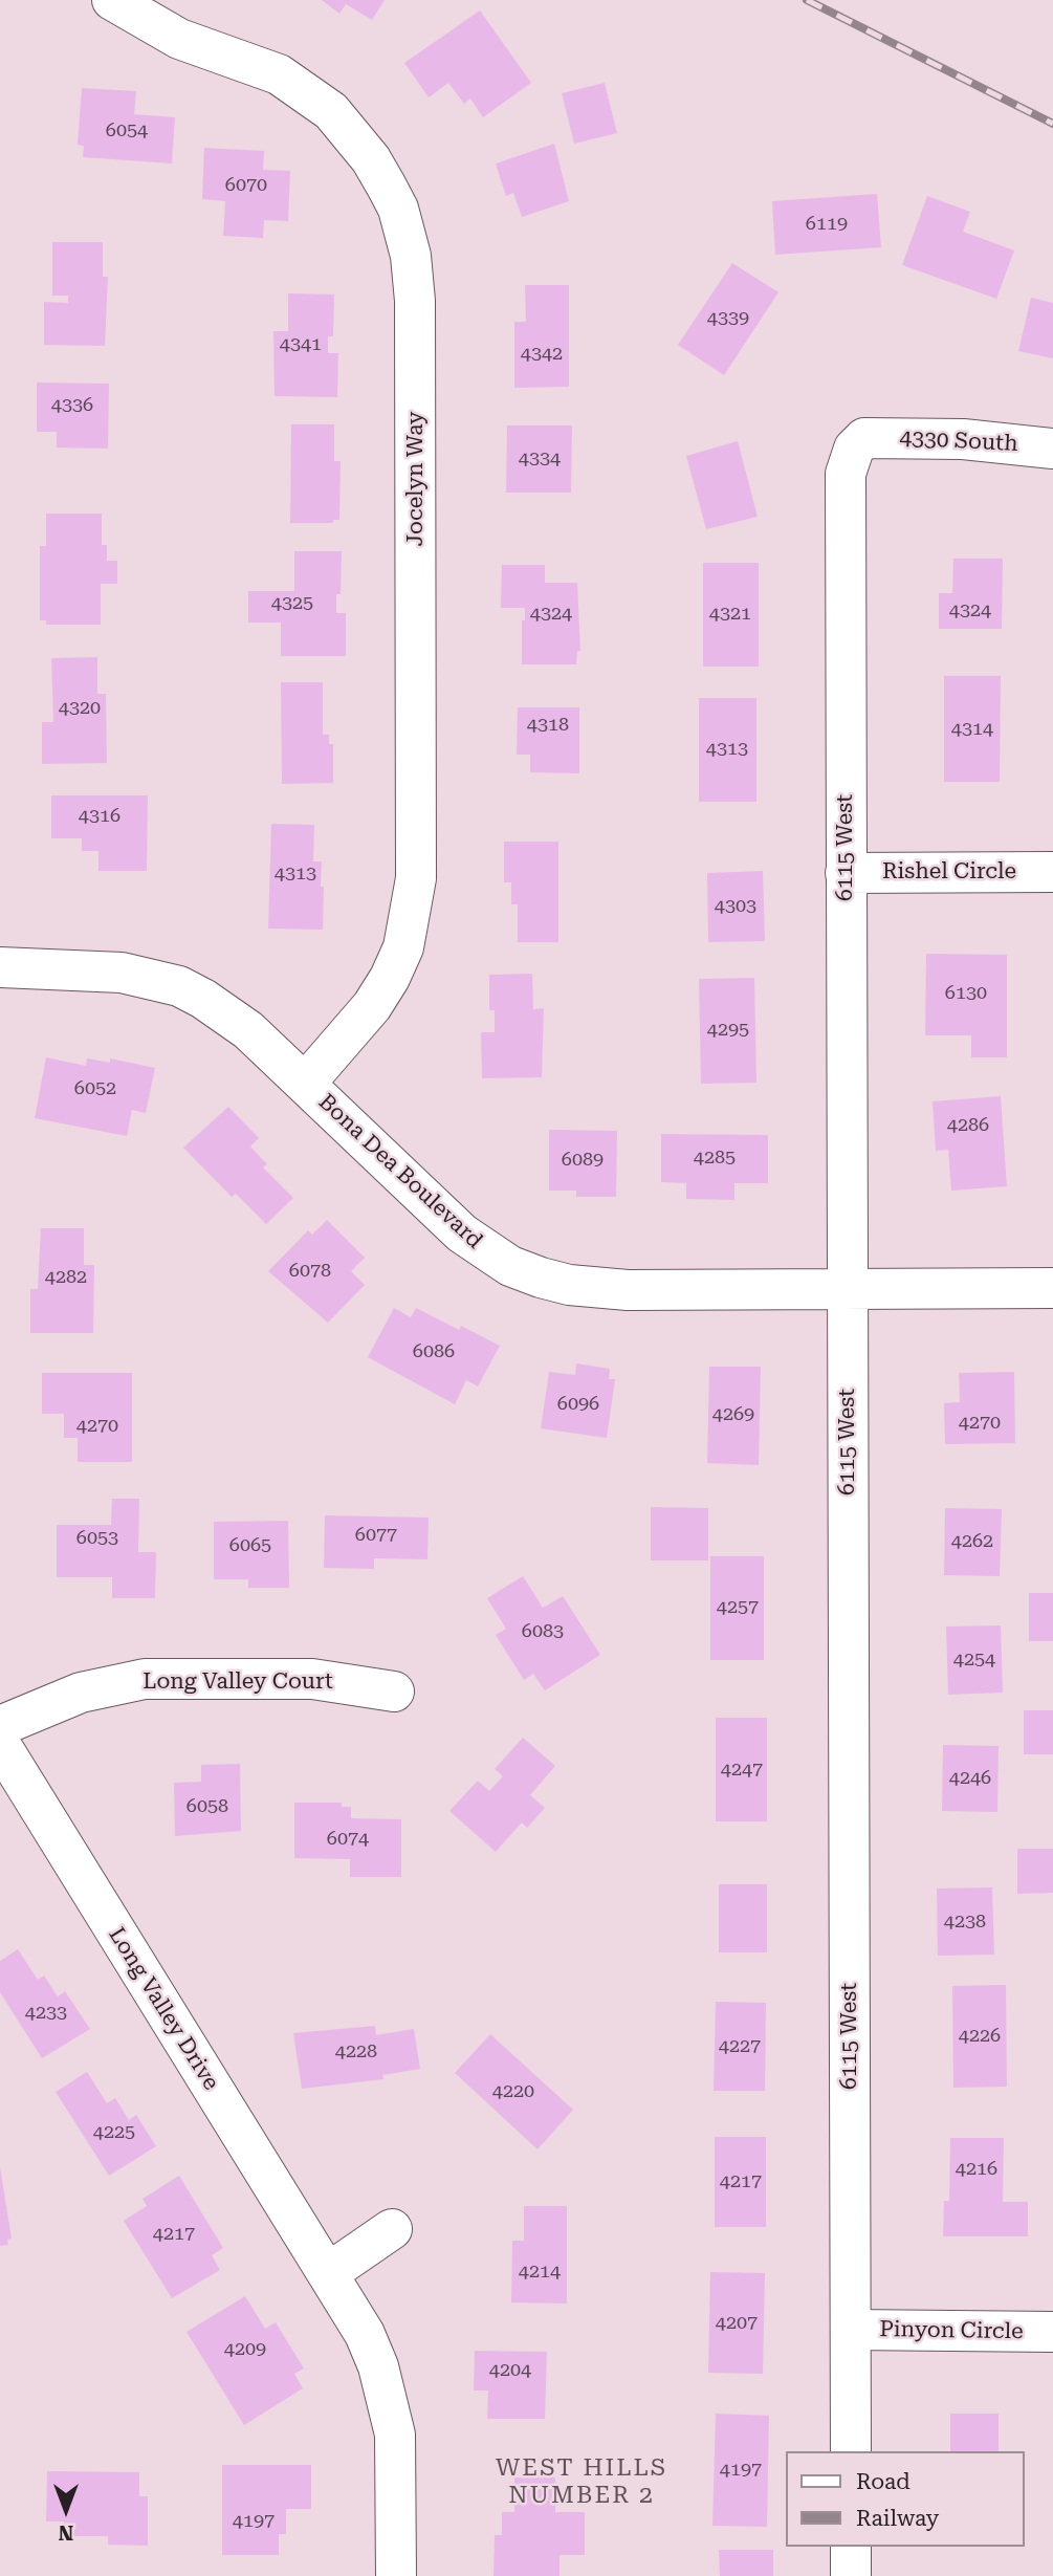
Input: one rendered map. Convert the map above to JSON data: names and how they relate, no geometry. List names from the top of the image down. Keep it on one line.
{"streets":{"street":["4330 South","Jocelyn Way","6115 West","Rishel Circle","Bona Dea Boulevard","Long Valley Court","Long Valley Drive","Pinyon Circle"]},"crossings":[["4330 South","6115 West"],["Jocelyn Way","Bona Dea Boulevard"],["6115 West","Rishel Circle"],["6115 West","Bona Dea Boulevard"],["6115 West","Pinyon Circle"]],"districts":["WEST HILLS NUMBER 2"],"house_numbers":["6054","6070","6119","4339","4341","4342","4336","4334","4325","4324","4324","4321","4320","4318","4314","4313","4316","4313","4303","6130","4295","6052","4286","4285","6089","6078","4282","6086","6096","4269","4270","4270","6077","6053","4262","6065","4257","6083","4254","4247","4246","6058","6074","4238","4233","4226","4227","4228","4220","4225","4216","4217","4217","4214","4207","4209","4204","4197","4197"],"legend":["Road","Railway"],"north":"bottom"}
